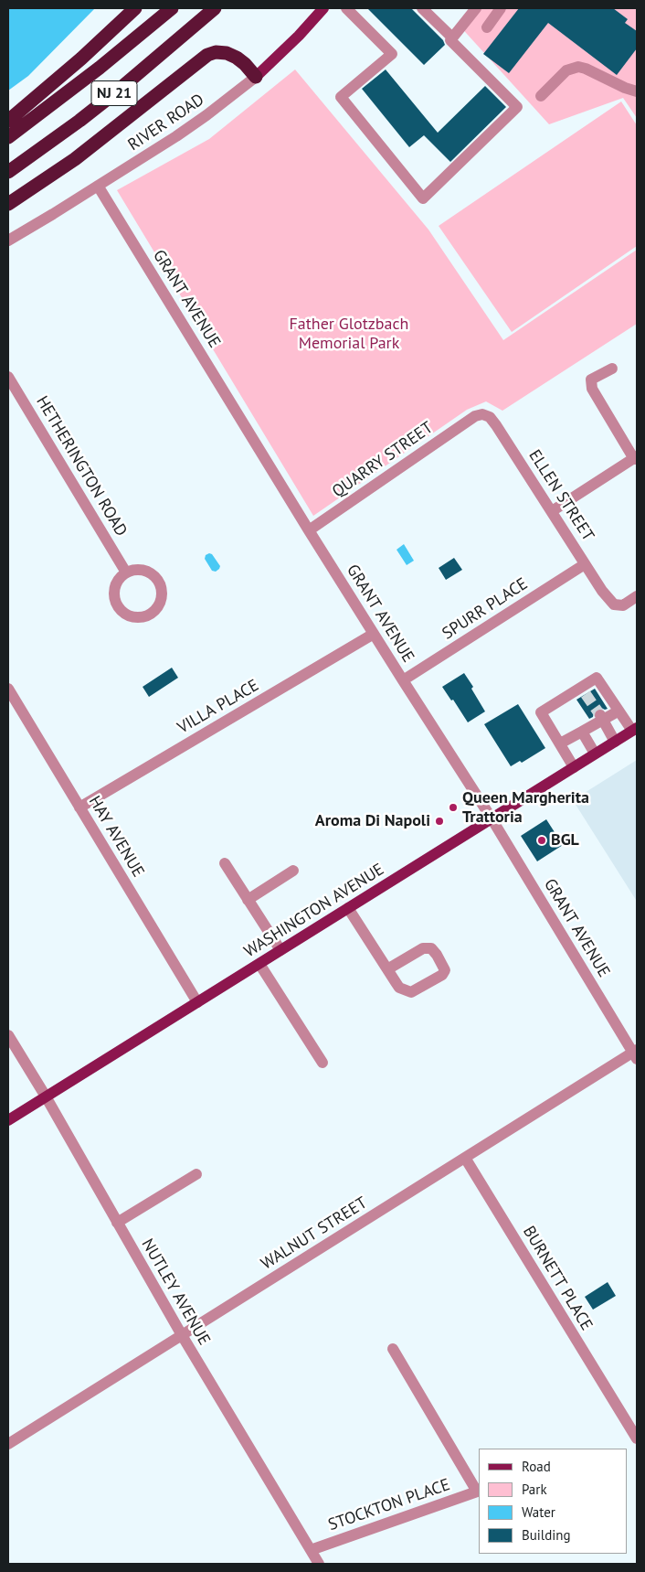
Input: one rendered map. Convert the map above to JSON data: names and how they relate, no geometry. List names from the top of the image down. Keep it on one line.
{"streets":{"highway":["NJ 21"],"main road":["RIVER ROAD","WASHINGTON AVENUE"],"street":["GRANT AVENUE","QUARRY STREET","HETHERINGTON ROAD","ELLEN STREET","SPURR PLACE","VILLA PLACE","HAY AVENUE","WALNUT STREET","BURNETT PLACE","NUTLEY AVENUE","STOCKTON PLACE"]},"crossings":[["RIVER ROAD","GRANT AVENUE"],["GRANT AVENUE","QUARRY STREET"],["GRANT AVENUE","SPURR PLACE"],["GRANT AVENUE","VILLA PLACE"],["GRANT AVENUE","WASHINGTON AVENUE"],["GRANT AVENUE","WALNUT STREET"],["QUARRY STREET","ELLEN STREET"],["ELLEN STREET","SPURR PLACE"],["VILLA PLACE","HAY AVENUE"],["HAY AVENUE","WASHINGTON AVENUE"],["WASHINGTON AVENUE","NUTLEY AVENUE"],["WALNUT STREET","BURNETT PLACE"],["WALNUT STREET","NUTLEY AVENUE"],["NUTLEY AVENUE","STOCKTON PLACE"]],"parks":["Father Glotzbach Memorial Park"],"places":["Queen Margherita Trattoria","Aroma Di Napoli","BGL"],"legend":["Road","Park","Water","Building"]}
